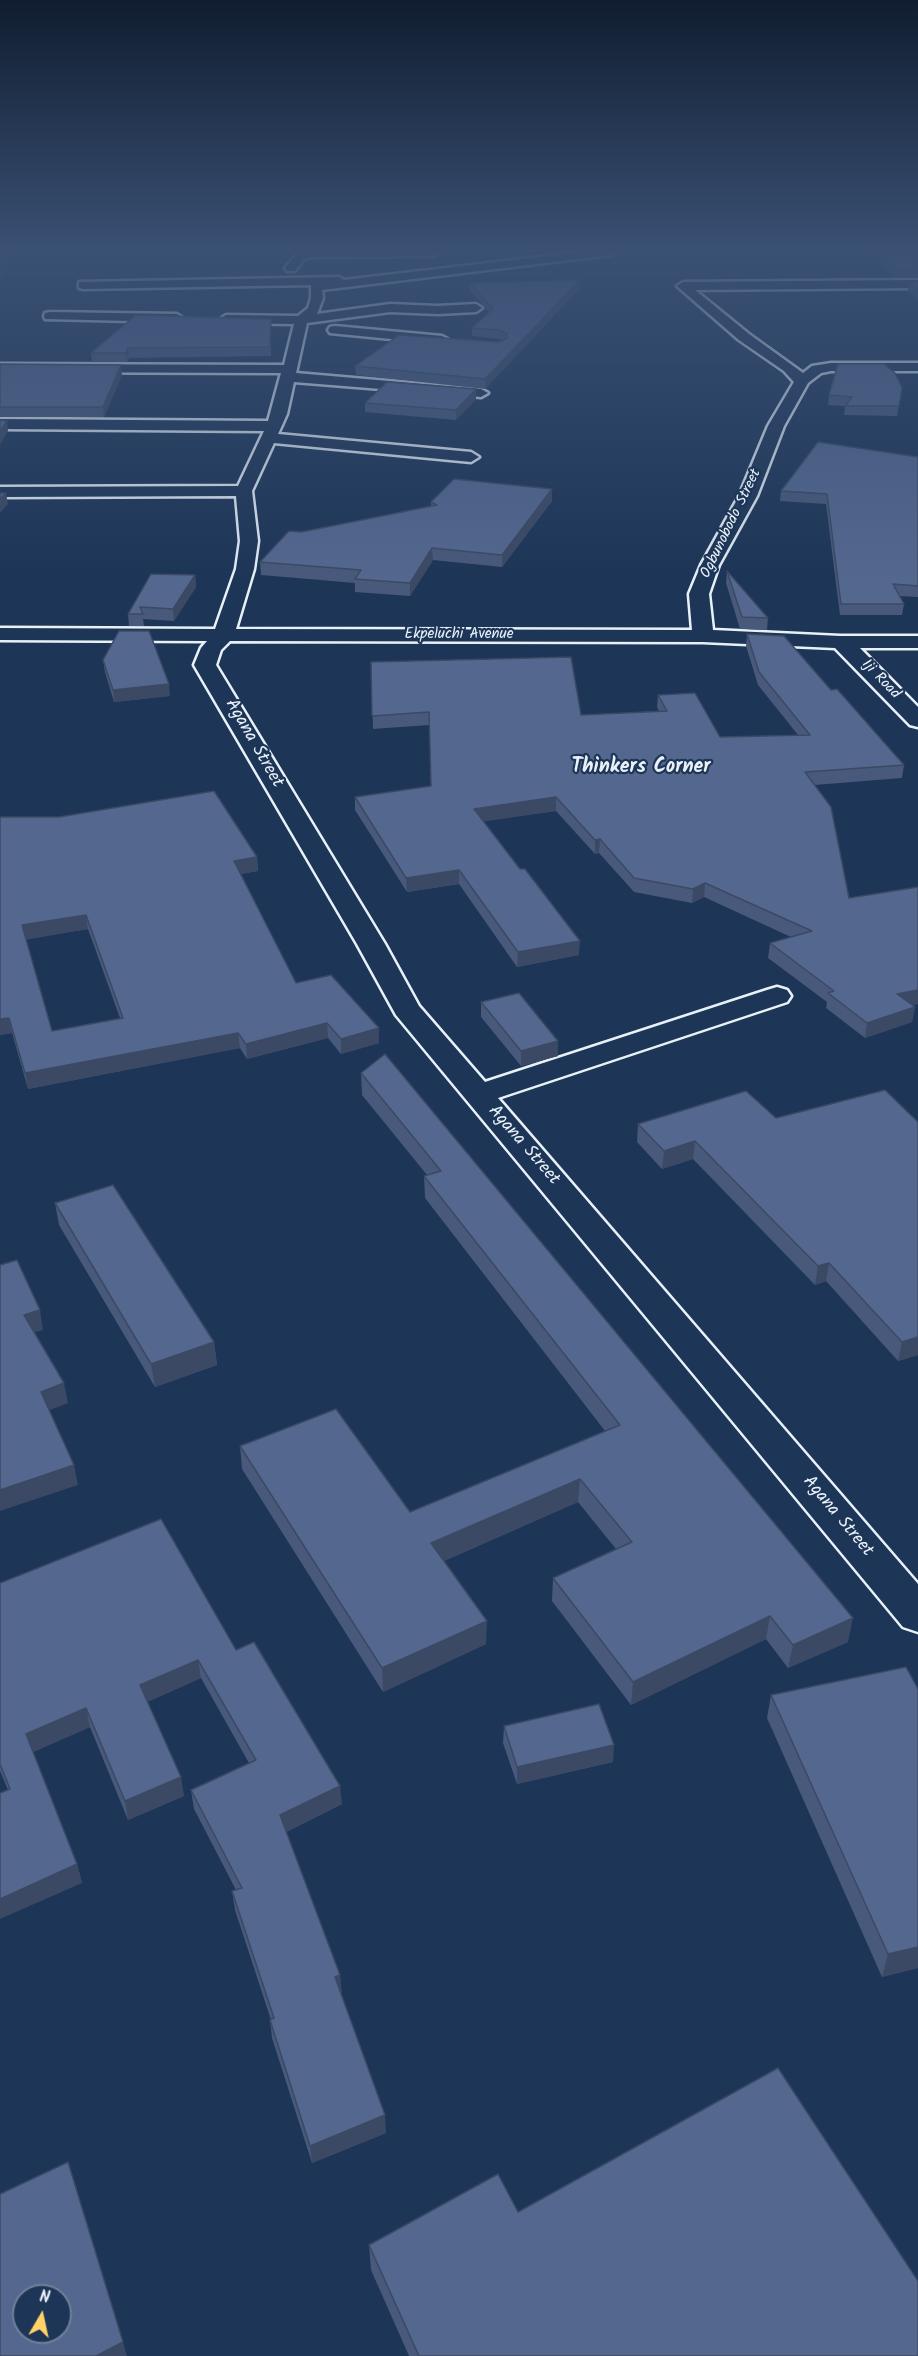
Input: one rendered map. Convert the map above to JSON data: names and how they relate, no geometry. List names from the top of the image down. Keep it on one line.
{"streets":{"street":["Ogbunobodo Street","Ekpeluchi Avenue","Iji Road","Agana Street"]},"crossings":[["Ogbunobodo Street","Ekpeluchi Avenue"],["Ekpeluchi Avenue","Iji Road"],["Ekpeluchi Avenue","Agana Street"]],"districts":["Thinkers Corner"],"north":"top"}
